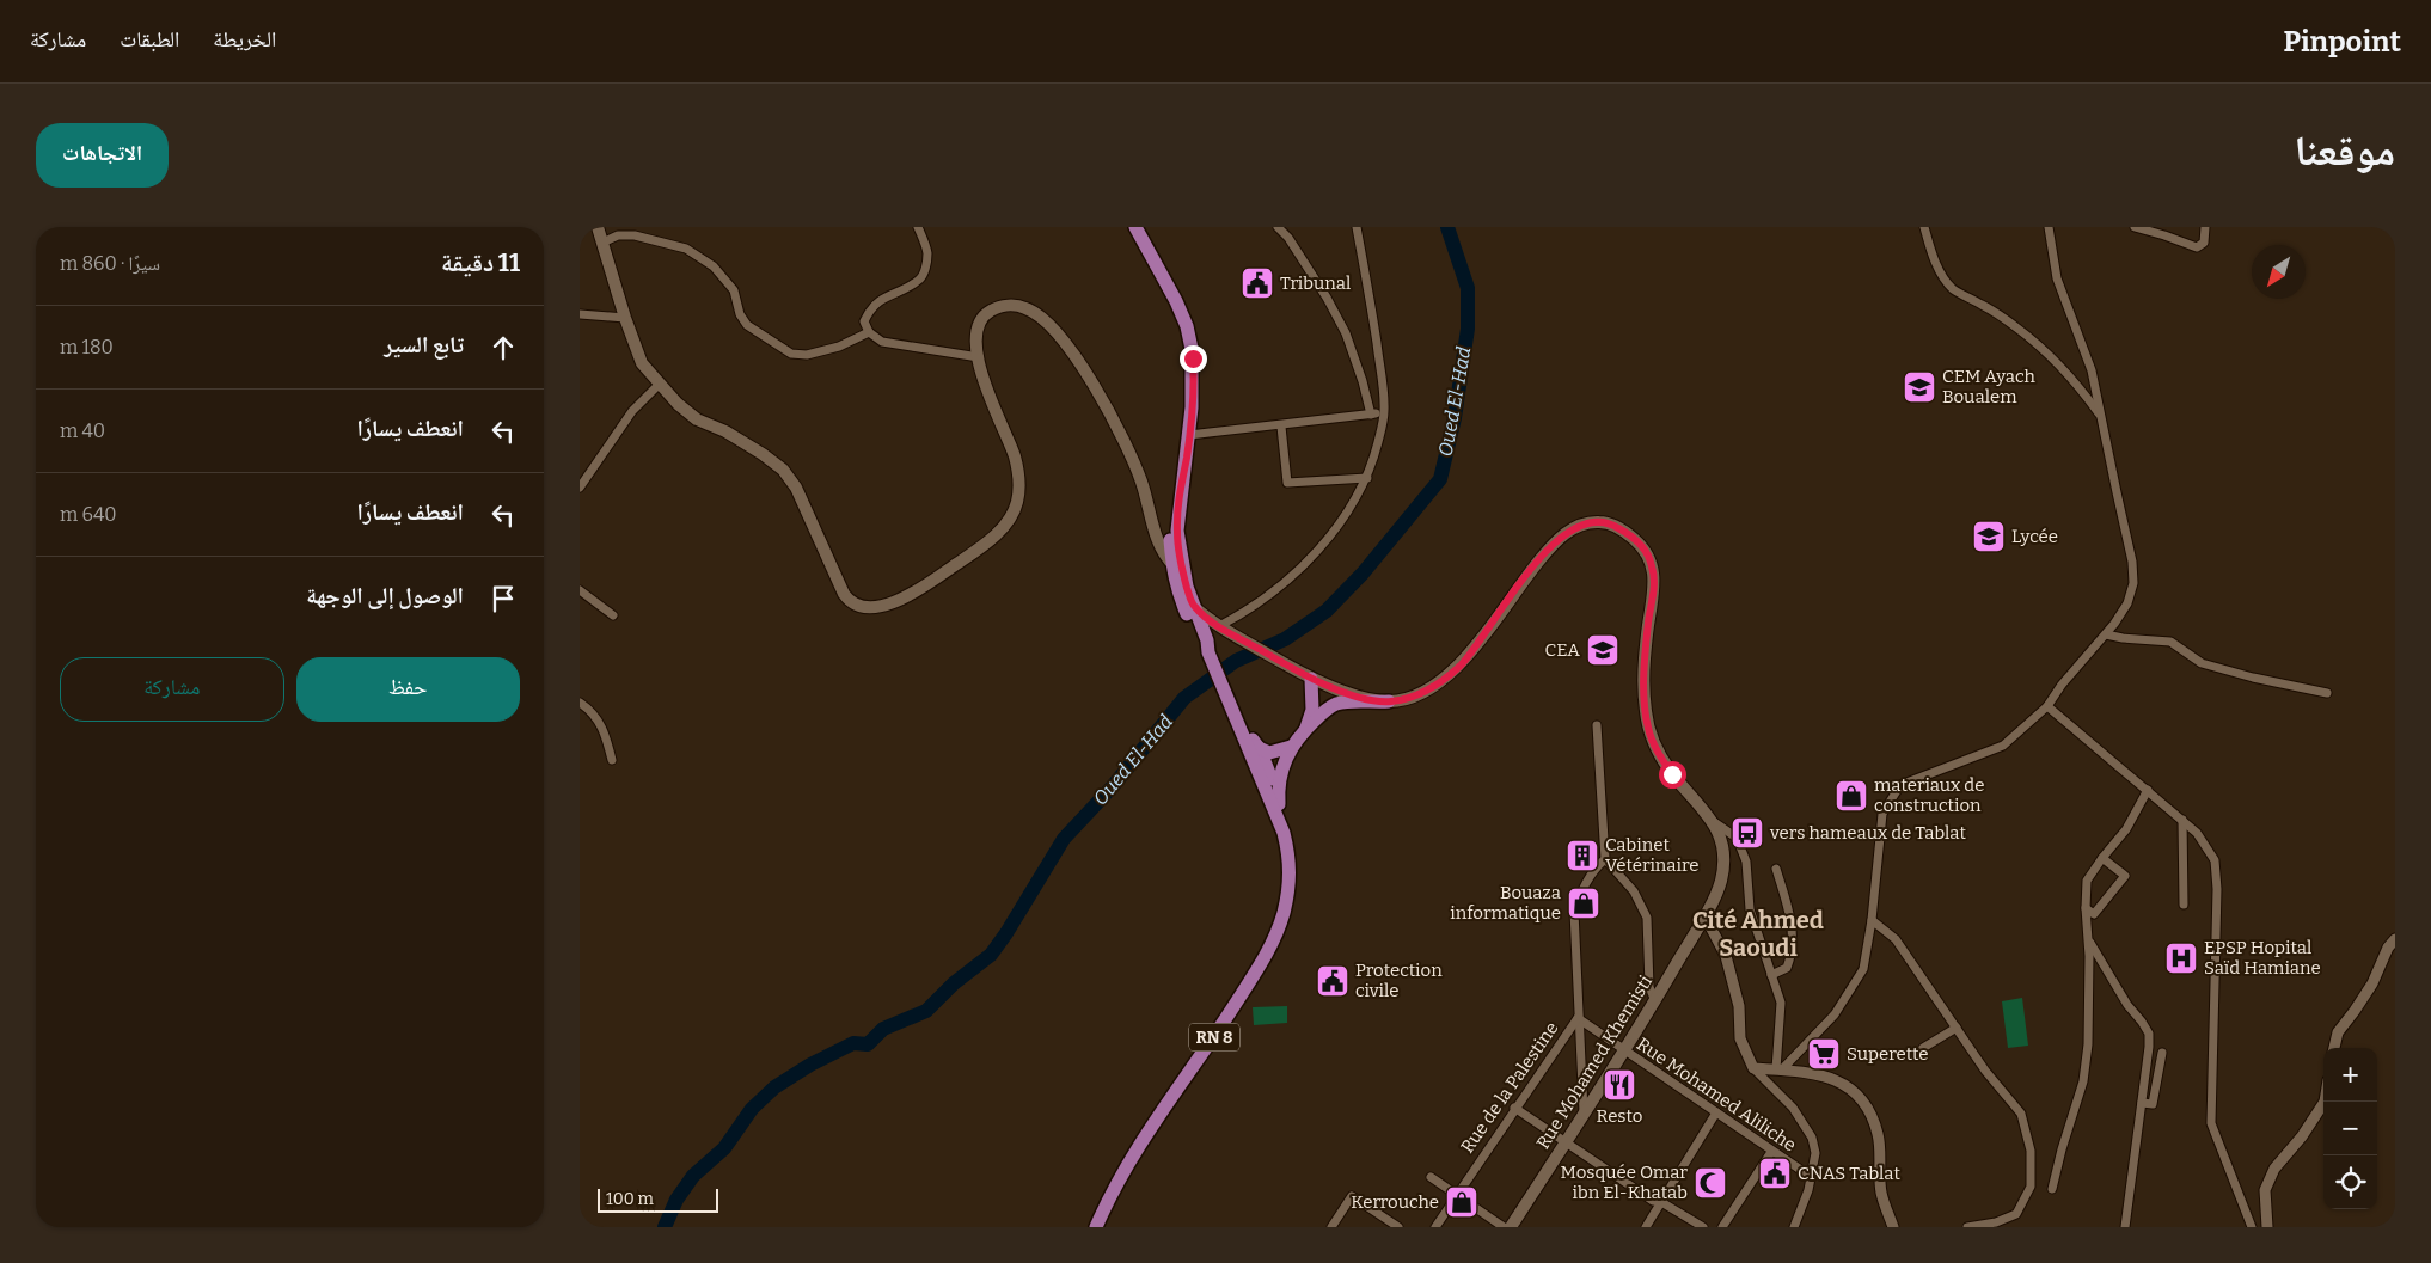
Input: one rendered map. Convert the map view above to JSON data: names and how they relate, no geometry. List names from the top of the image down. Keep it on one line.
{"streets":{"main road":["RN 8","Rue Mohamed Khemisti"],"street":["Rue de la Palestine","Rue Mohamed Aliliche"]},"crossings":[["Rue Mohamed Khemisti","Rue Mohamed Aliliche"],["Rue de la Palestine","Rue Mohamed Aliliche"]],"districts":["Cité Ahmed Saoudi"],"water":["Oued El-Had"],"places":{"public building":["Tribunal","Protection civile","CNAS Tablat"],"school or university":["CEM Ayach Boualem","Lycée","CEA"],"shop":["materiaux de construction","Bouaza informatique","Kerrouche"],"bus stop":["vers hameaux de Tablat"],"building":["Cabinet Vétérinaire"],"hospital":["EPSP Hopital Saïd Hamiane"],"supermarket":["Superette"],"restaurant":["Resto"],"mosque":["Mosquée Omar ibn El-Khatab"]},"scale_bar":"100 m","north":"bottom left","page":{"header":"Pinpoint","nav":["الخريطة","الطبقات","مشاركة"],"title":"موقعنا","buttons":["الاتجاهات",["حفظ","مشاركة"]],"heading":["11 دقيقة","سيرًا · 860 m"],"list":[["تابع السير","180 m"],["انعطف يسارًا","40 m"],["انعطف يسارًا","640 m"],"الوصول إلى الوجهة"],"map_buttons":["+","−"],"scale":"100 m"}}
